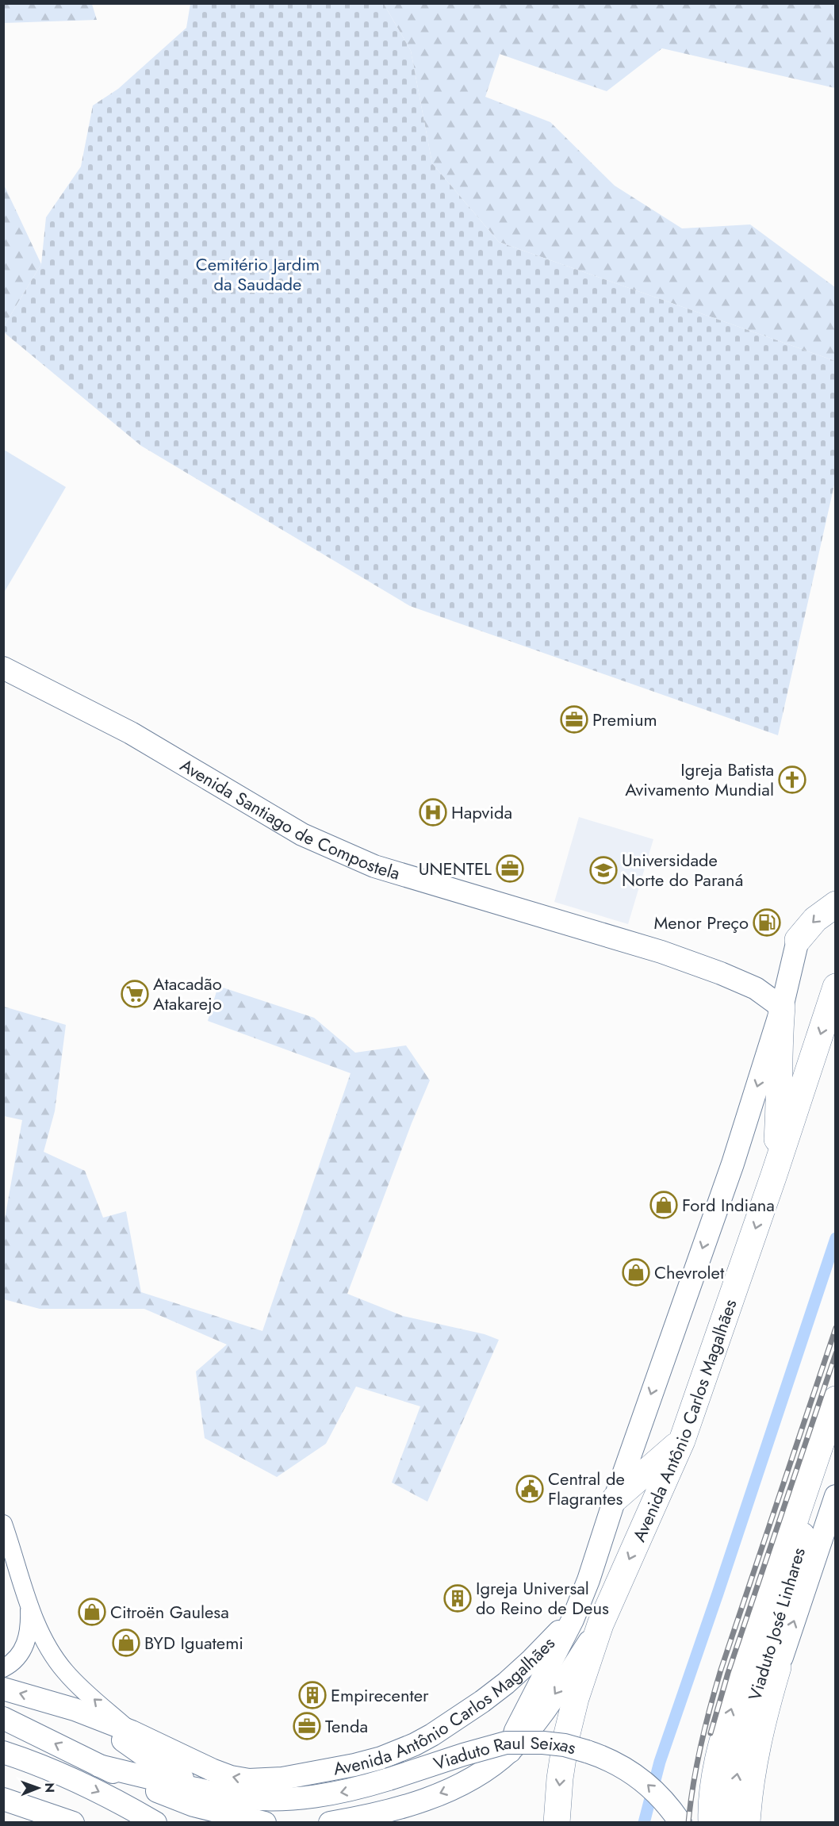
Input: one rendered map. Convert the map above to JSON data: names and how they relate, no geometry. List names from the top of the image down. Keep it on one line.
{"streets":{"highway":["Avenida Antônio Carlos Magalhães"],"main road":["Avenida Santiago de Compostela","Viaduto José Linhares","Viaduto Raul Seixas"]},"crossings":[["Avenida Santiago de Compostela","Avenida Antônio Carlos Magalhães"],["Avenida Antônio Carlos Magalhães","Viaduto Raul Seixas"]],"one_way":["Avenida Antônio Carlos Magalhães","Viaduto Raul Seixas"],"parks":["Cemitério Jardim da Saudade"],"places":{"office":["Premium","UNENTEL","Tenda"],"church":["Igreja Batista Avivamento Mundial"],"hospital":["Hapvida"],"school or university":["Universidade Norte do Paraná"],"fuel station":["Menor Preço"],"supermarket":["Atacadão Atakarejo"],"shop":["Ford Indiana","Chevrolet","Citroën Gaulesa","BYD Iguatemi"],"public building":["Central de Flagrantes"],"building":["Igreja Universal do Reino de Deus","Empirecenter"]},"north":"right"}
